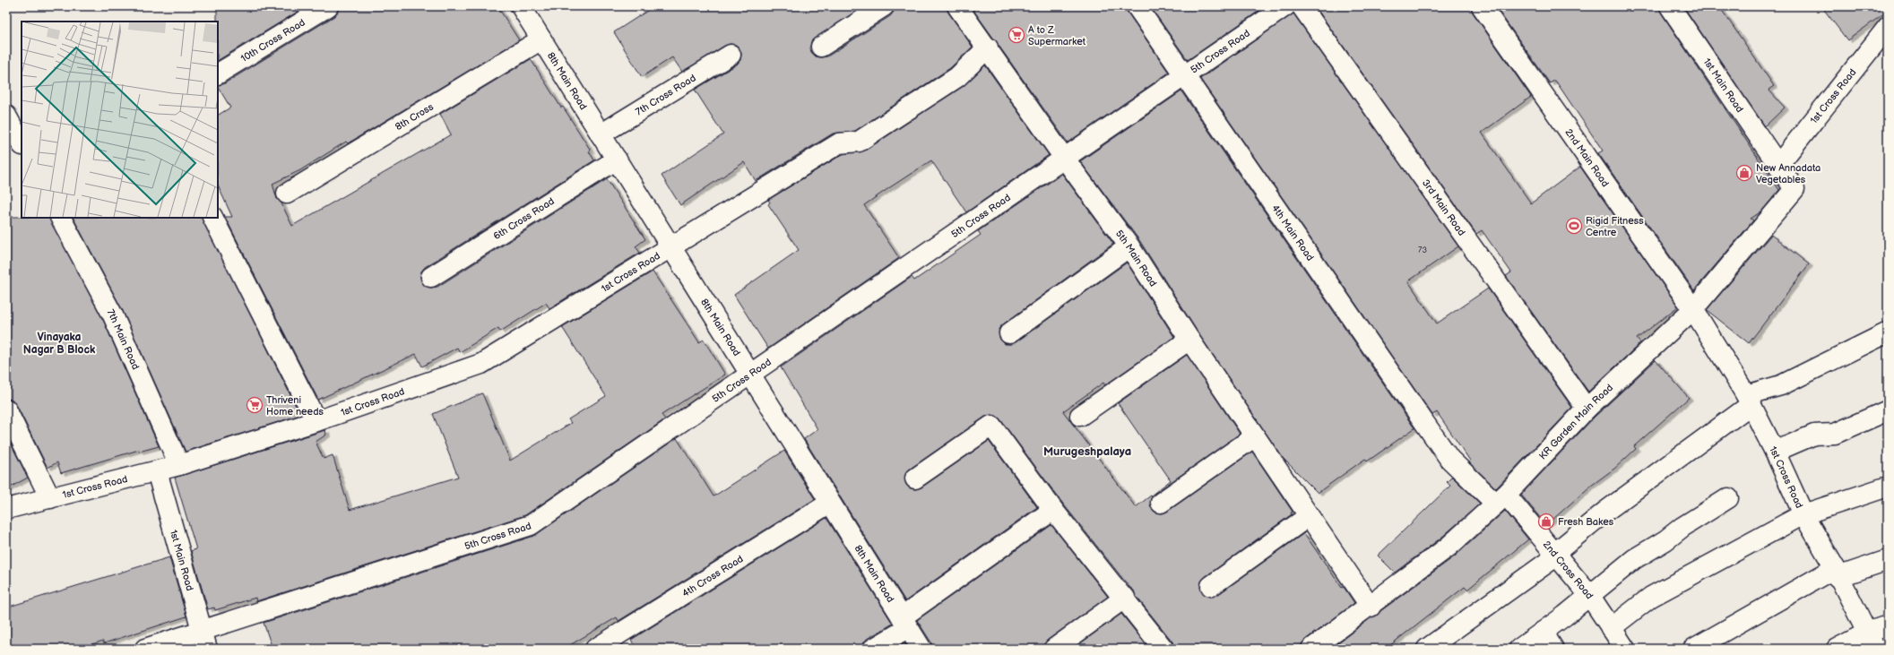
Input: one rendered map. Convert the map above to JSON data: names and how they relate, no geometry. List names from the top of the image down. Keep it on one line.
{"streets":{"street":["10th Cross Road","5th Cross Road","8th Main Road","1st Main Road","7th Cross Road","1st Cross Road","8th Cross","2nd Main Road","3rd Main Road","6th Cross Road","4th Main Road","5th Main Road","7th Main Road","KR Garden Main Road","2nd Cross Road","4th Cross Road"]},"crossings":[["5th Cross Road","8th Main Road"],["5th Cross Road","1st Main Road"],["5th Cross Road","4th Main Road"],["5th Cross Road","5th Main Road"],["8th Main Road","7th Cross Road"],["8th Main Road","1st Cross Road"],["8th Main Road","8th Cross"],["8th Main Road","6th Cross Road"],["8th Main Road","4th Cross Road"],["1st Main Road","1st Cross Road"],["1st Main Road","KR Garden Main Road"],["1st Cross Road","2nd Main Road"],["1st Cross Road","7th Main Road"],["1st Cross Road","KR Garden Main Road"],["2nd Main Road","KR Garden Main Road"],["3rd Main Road","KR Garden Main Road"],["4th Main Road","2nd Cross Road"],["5th Main Road","KR Garden Main Road"],["KR Garden Main Road","2nd Cross Road"]],"districts":["Vinayaka Nagar B Block","Murugeshpalaya"],"places":{"supermarket":["A to Z Supermarket","Thriveni Home needs"],"shop":["New Annadata Vegetables","Fresh Bakes"],"sports":["Rigid Fitness Centre"]},"house_numbers":["73"]}
